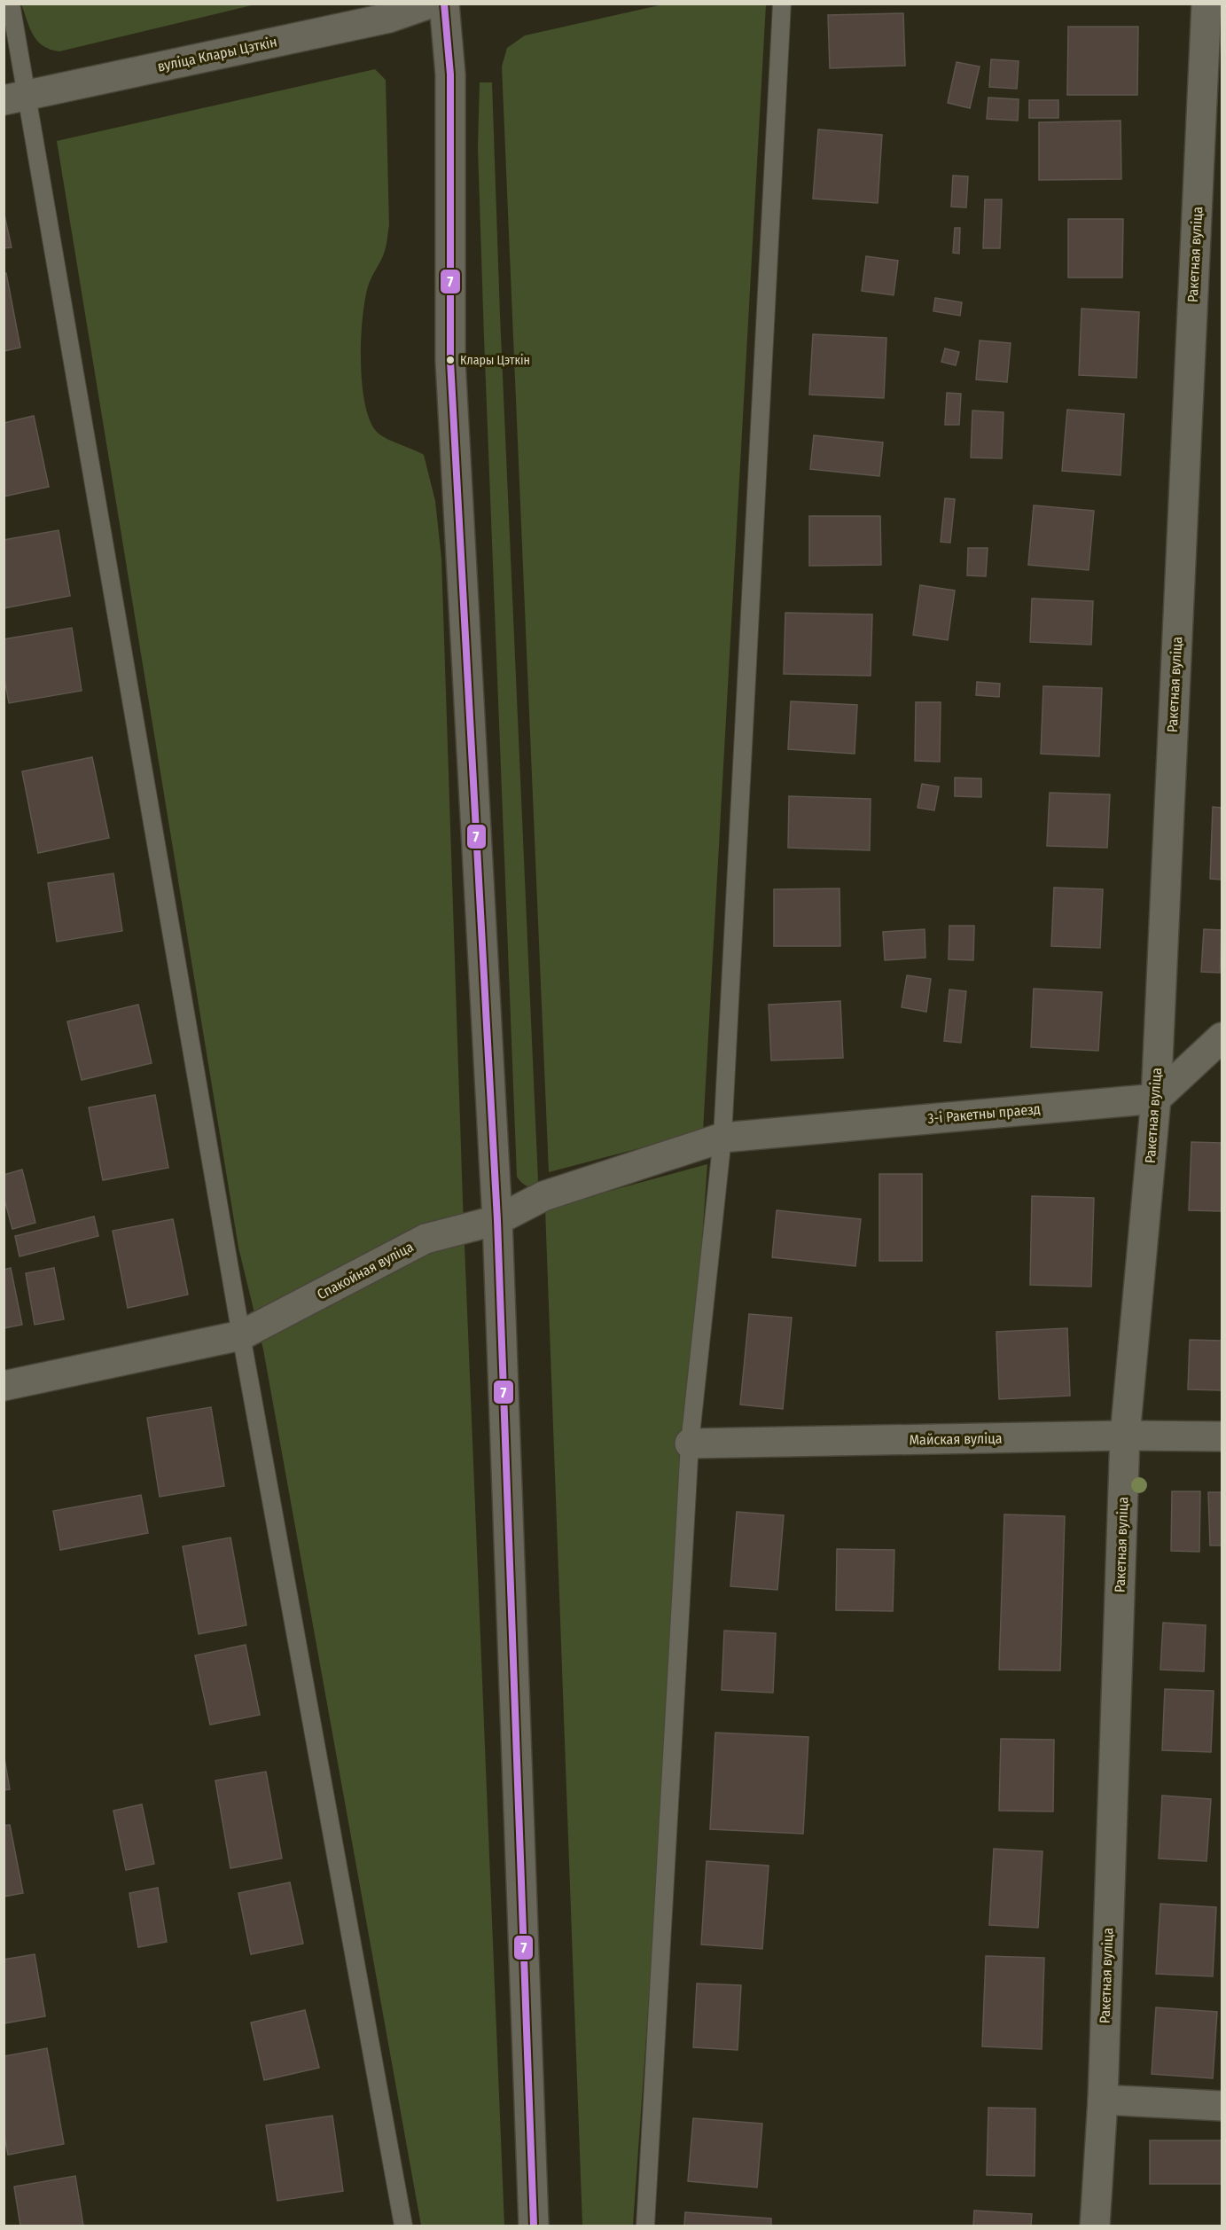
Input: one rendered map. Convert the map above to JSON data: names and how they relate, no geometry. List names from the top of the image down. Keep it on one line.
{"streets":{"street":["вуліца Клары Цэткін","Ракетная вуліца","3-і Ракетны праезд","Спакойная вуліца","Майская вуліца"]},"crossings":[["Ракетная вуліца","3-і Ракетны праезд"],["Ракетная вуліца","Майская вуліца"],["3-і Ракетны праезд","Спакойная вуліца"]],"places":["Клары Цэткін"],"lines":["transit line 7"]}
